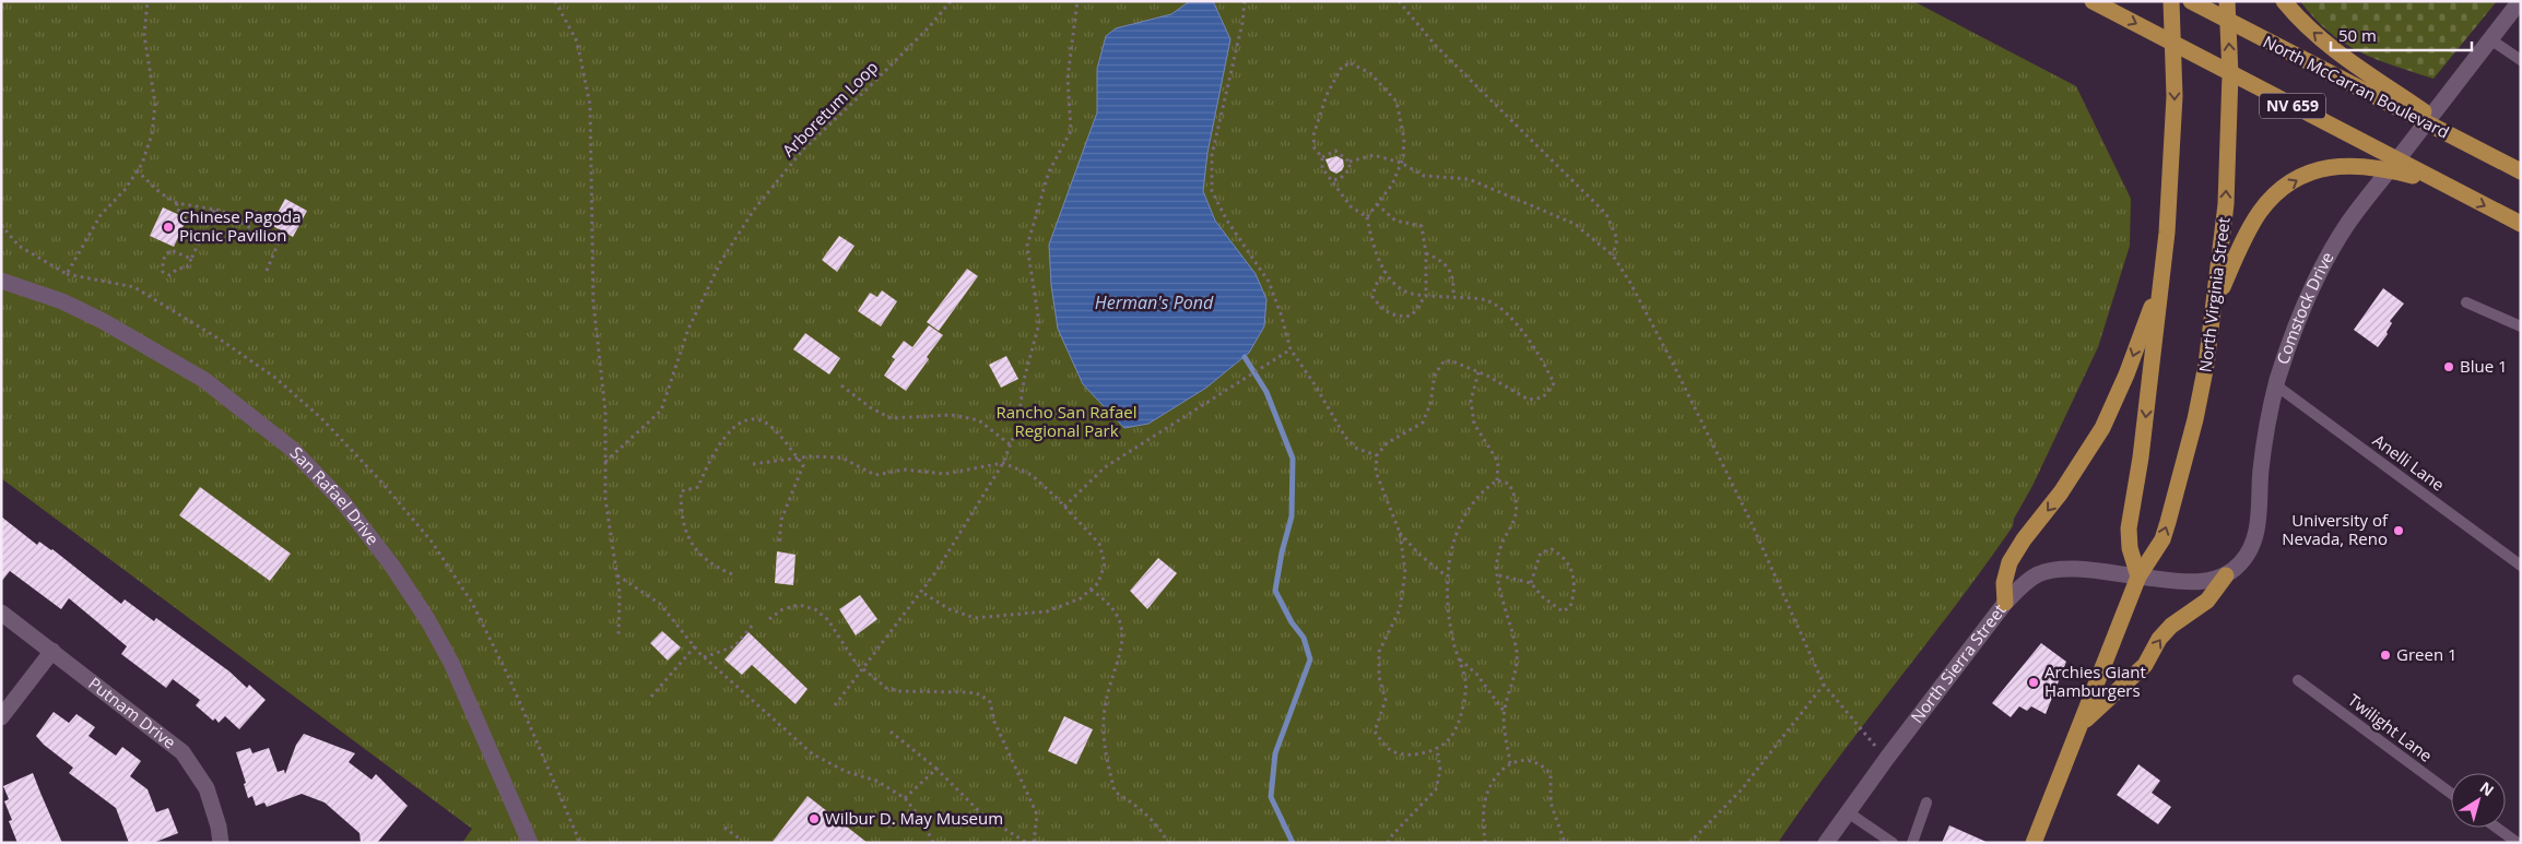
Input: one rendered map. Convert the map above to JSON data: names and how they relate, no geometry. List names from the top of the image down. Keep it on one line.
{"streets":{"main road":["North McCarran Boulevard","NV 659","North Virginia Street"],"street":["Comstock Drive","San Rafael Drive","North Sierra Street","Putnam Drive"],"lane":["Anelli Lane","Twilight Lane"],"path":["Arboretum Loop"]},"crossings":[["North McCarran Boulevard","North Virginia Street"],["NV 659","North Virginia Street"],["North Virginia Street","North Sierra Street"],["Comstock Drive","Anelli Lane"]],"water":["Herman's Pond"],"parks":["Rancho San Rafael Regional Park"],"places":["Chinese Pagoda Picnic Pavilion","Blue 1","University of Nevada, Reno","Green 1","Archies Giant Hamburgers","Wilbur D. May Museum"],"scale_bar":"50 m","north":"top right"}
